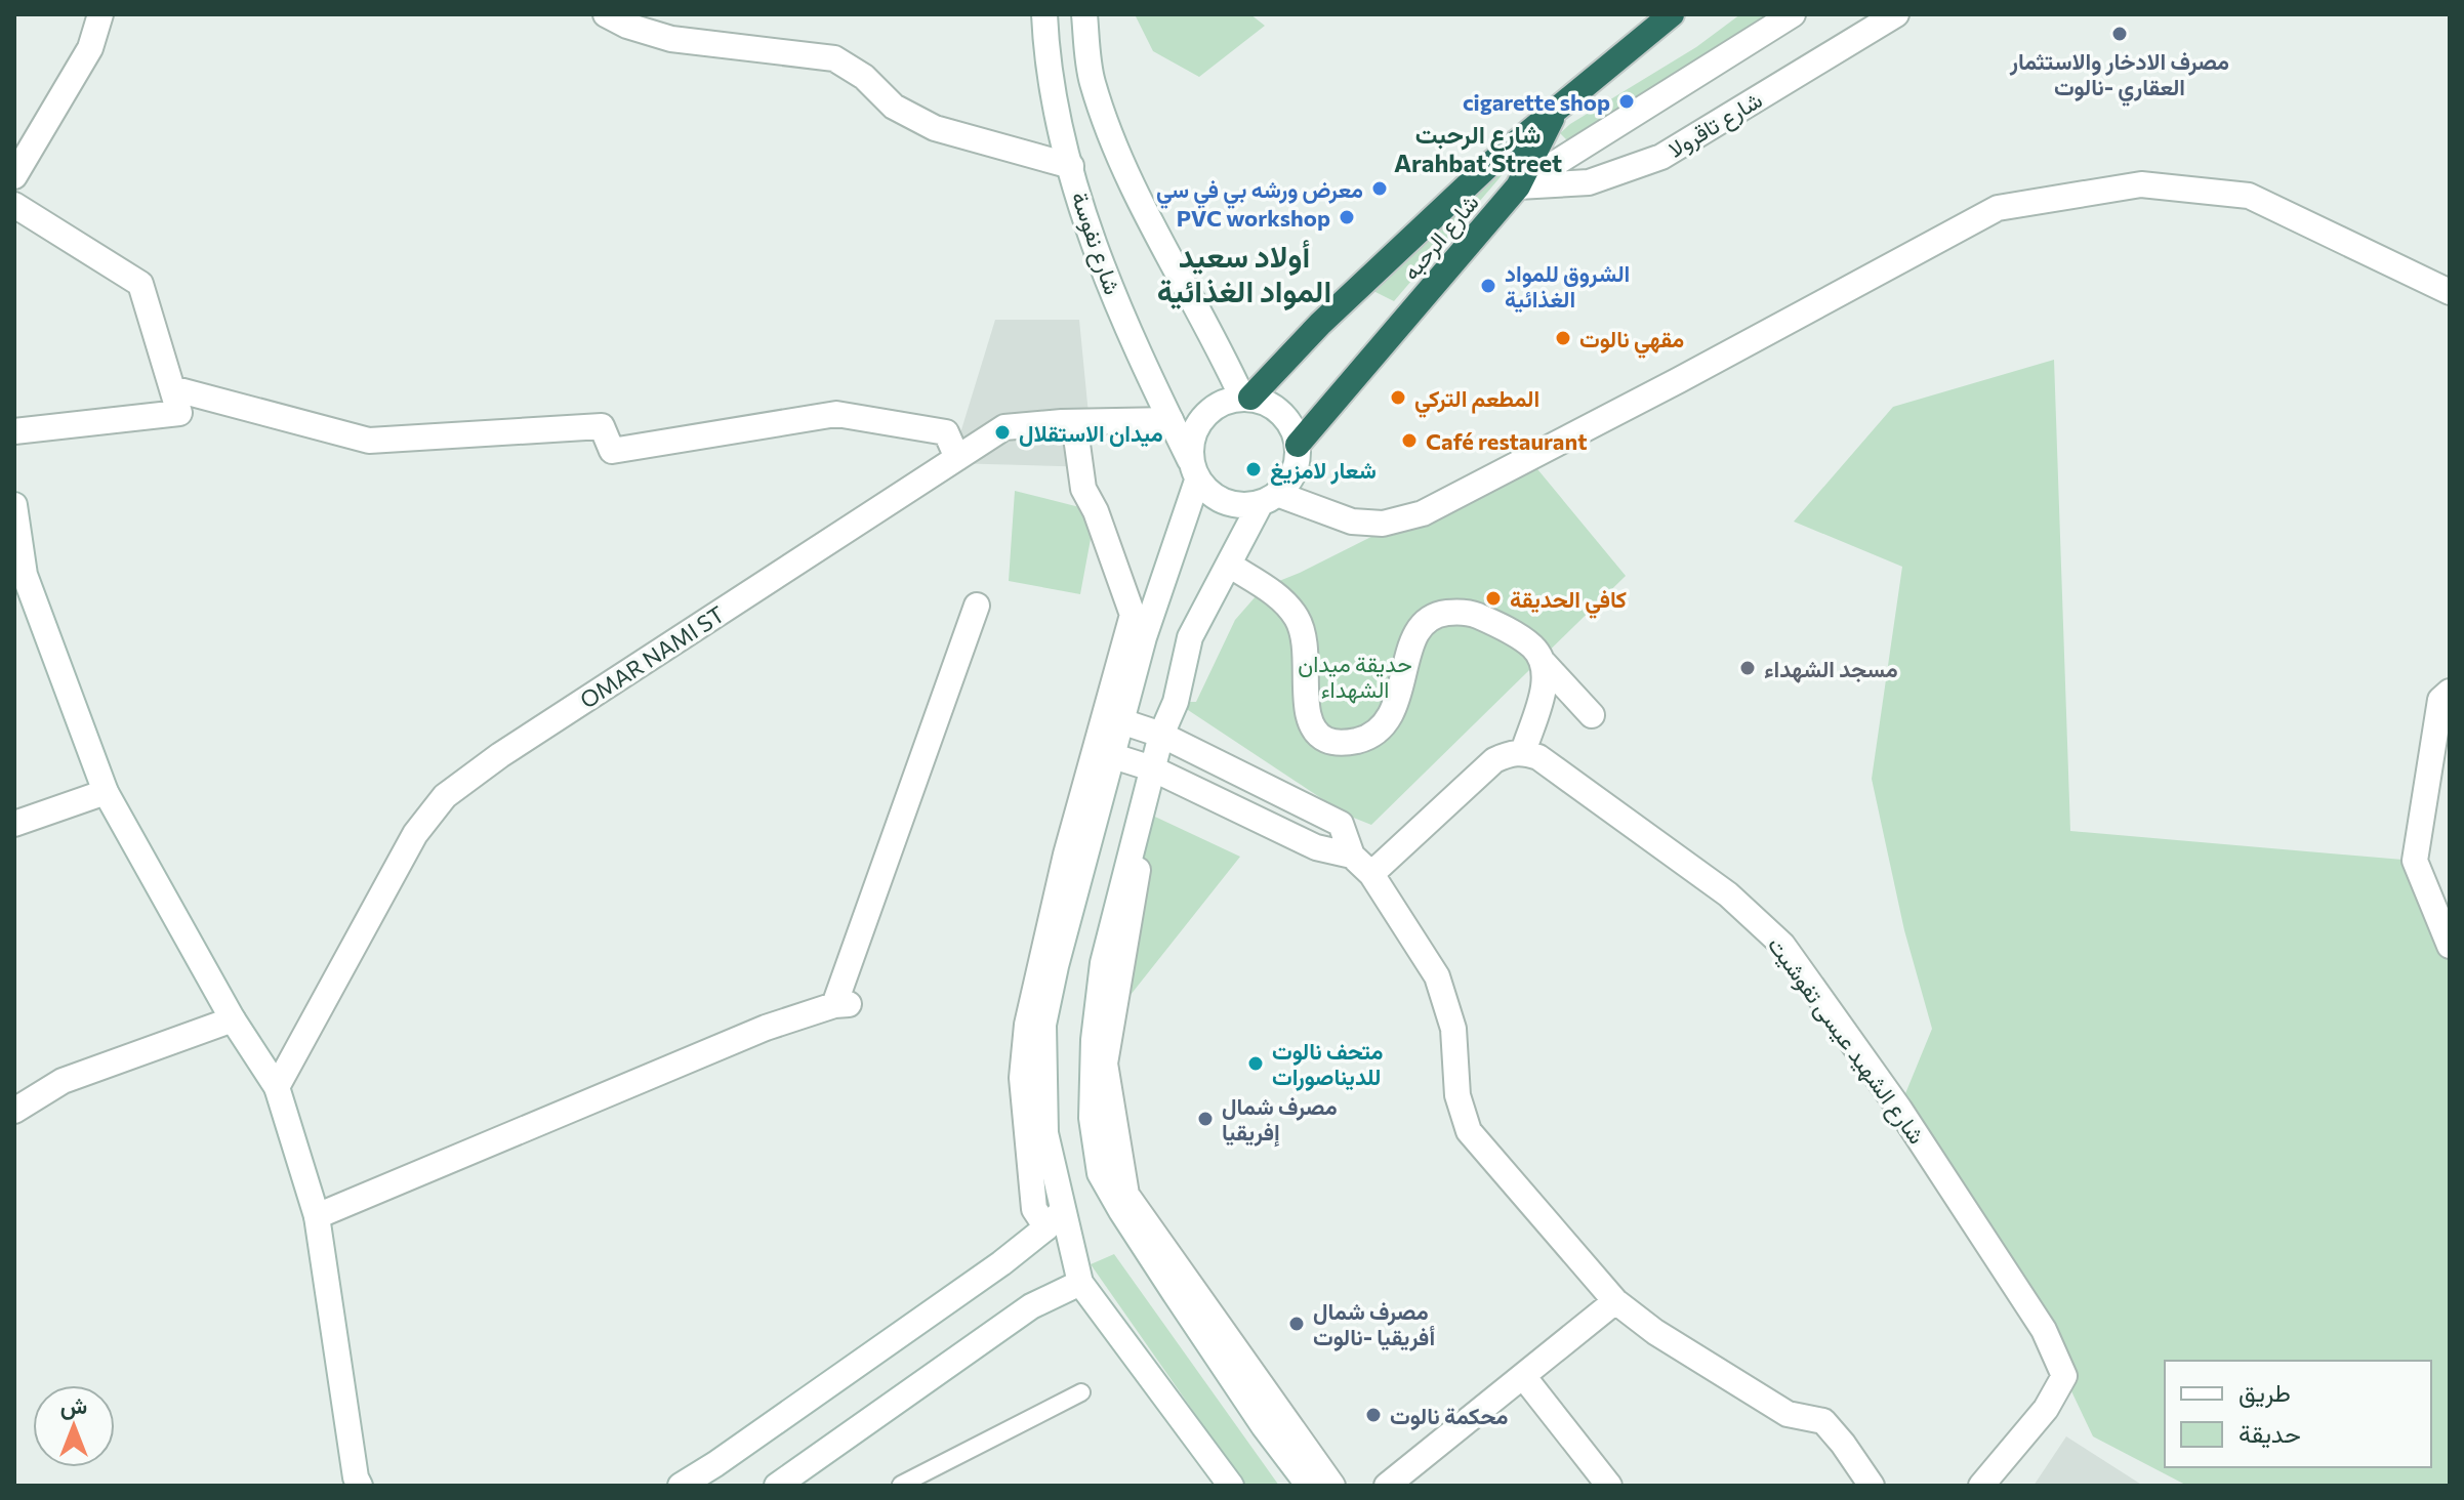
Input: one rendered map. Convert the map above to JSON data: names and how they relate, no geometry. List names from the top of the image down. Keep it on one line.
{"streets":{"highway":["شارع الرحبه"],"street":["شارع تاقرولا","شارع نفوسة","OMAR NAMI ST","شارع الشهيد عيسى تفوشيت"]},"crossings":[["شارع تاقرولا","شارع الرحبه"],["شارع الرحبه","شارع نفوسة"],["شارع نفوسة","OMAR NAMI ST"]],"districts":["شارع الرحبت Arahbat Street","أولاد سعيد المواد الغذائية"],"parks":["حديقة ميدان الشهداء"],"places":["مصرف الادخار والاستثمار العقاري -نالوت","cigarette shop","معرض ورشه بي في سي","PVC workshop","الشروق للمواد الغذائية","مقهي نالوت","المطعم التركي","ميدان الاستقلال","Café restaurant","شعار لامزيغ","كافي الحديقة","مسجد الشهداء","متحف نالوت للديناصورات","مصرف شمال إفريقيا","مصرف شمال أفريقيا -نالوت","محكمة نالوت"],"legend":["طريق","حديقة"],"north":"top"}
